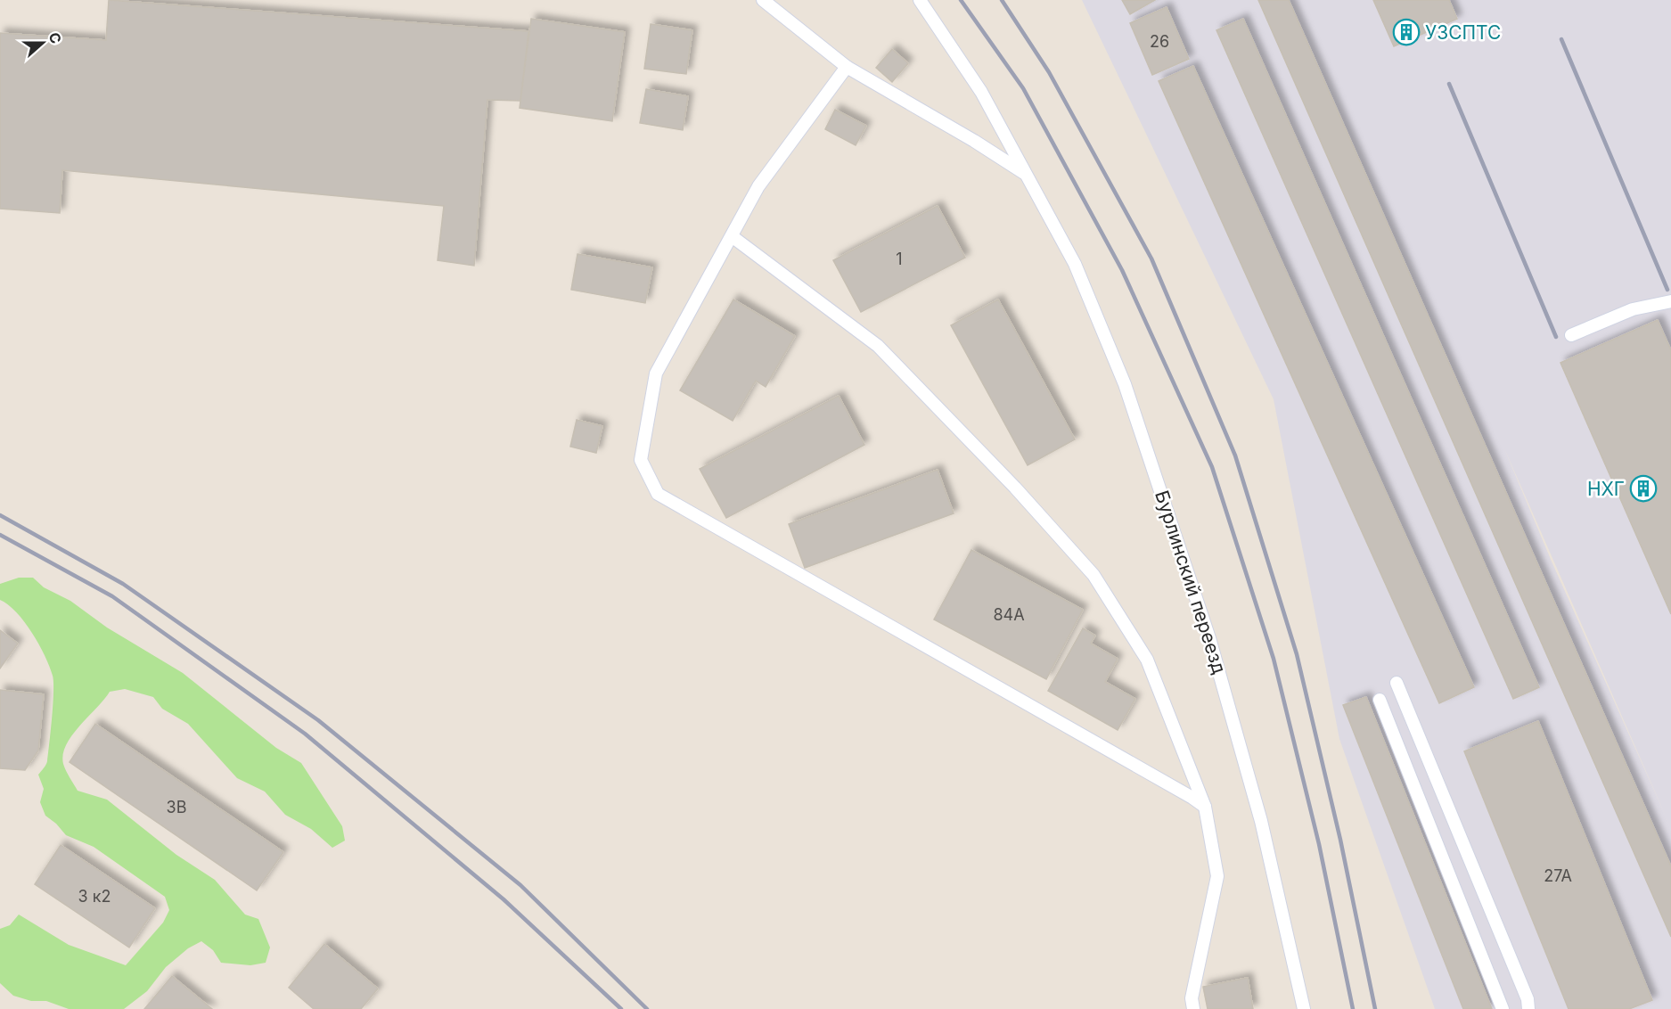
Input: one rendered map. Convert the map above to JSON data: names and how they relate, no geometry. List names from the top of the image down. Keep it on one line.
{"streets":{"lane":["Бурлинский переезд"]},"places":{"building":["УЗСПТС","НХГ"]},"house_numbers":["26","1","84А","3В","27А","3 к2"],"north":"right"}
